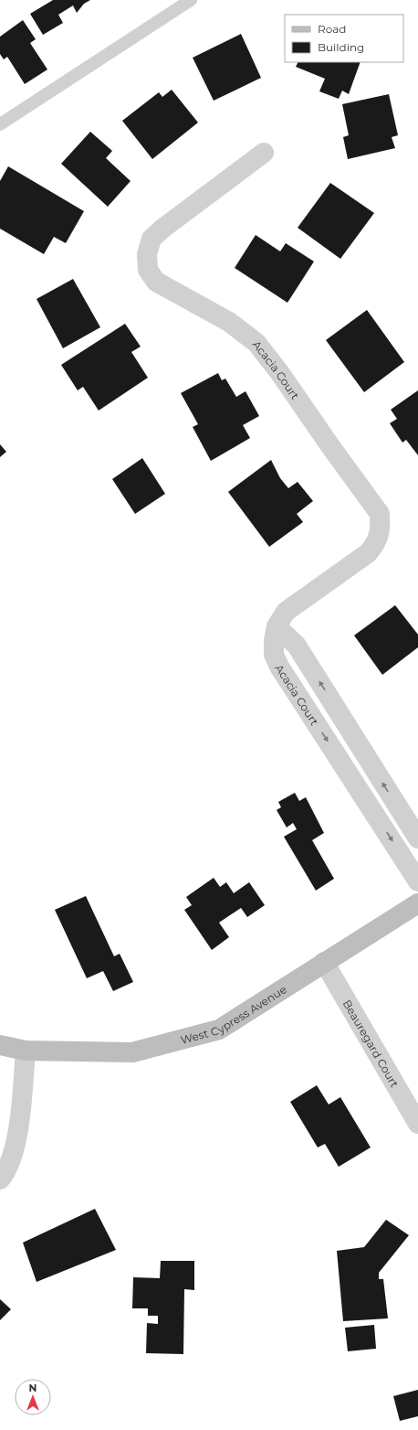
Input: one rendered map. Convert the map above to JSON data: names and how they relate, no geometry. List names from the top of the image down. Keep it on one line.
{"streets":{"main road":["West Cypress Avenue"],"street":["Acacia Court","Beauregard Court"]},"crossings":[["West Cypress Avenue","Beauregard Court"]],"legend":["Road","Building"],"north":"top"}
